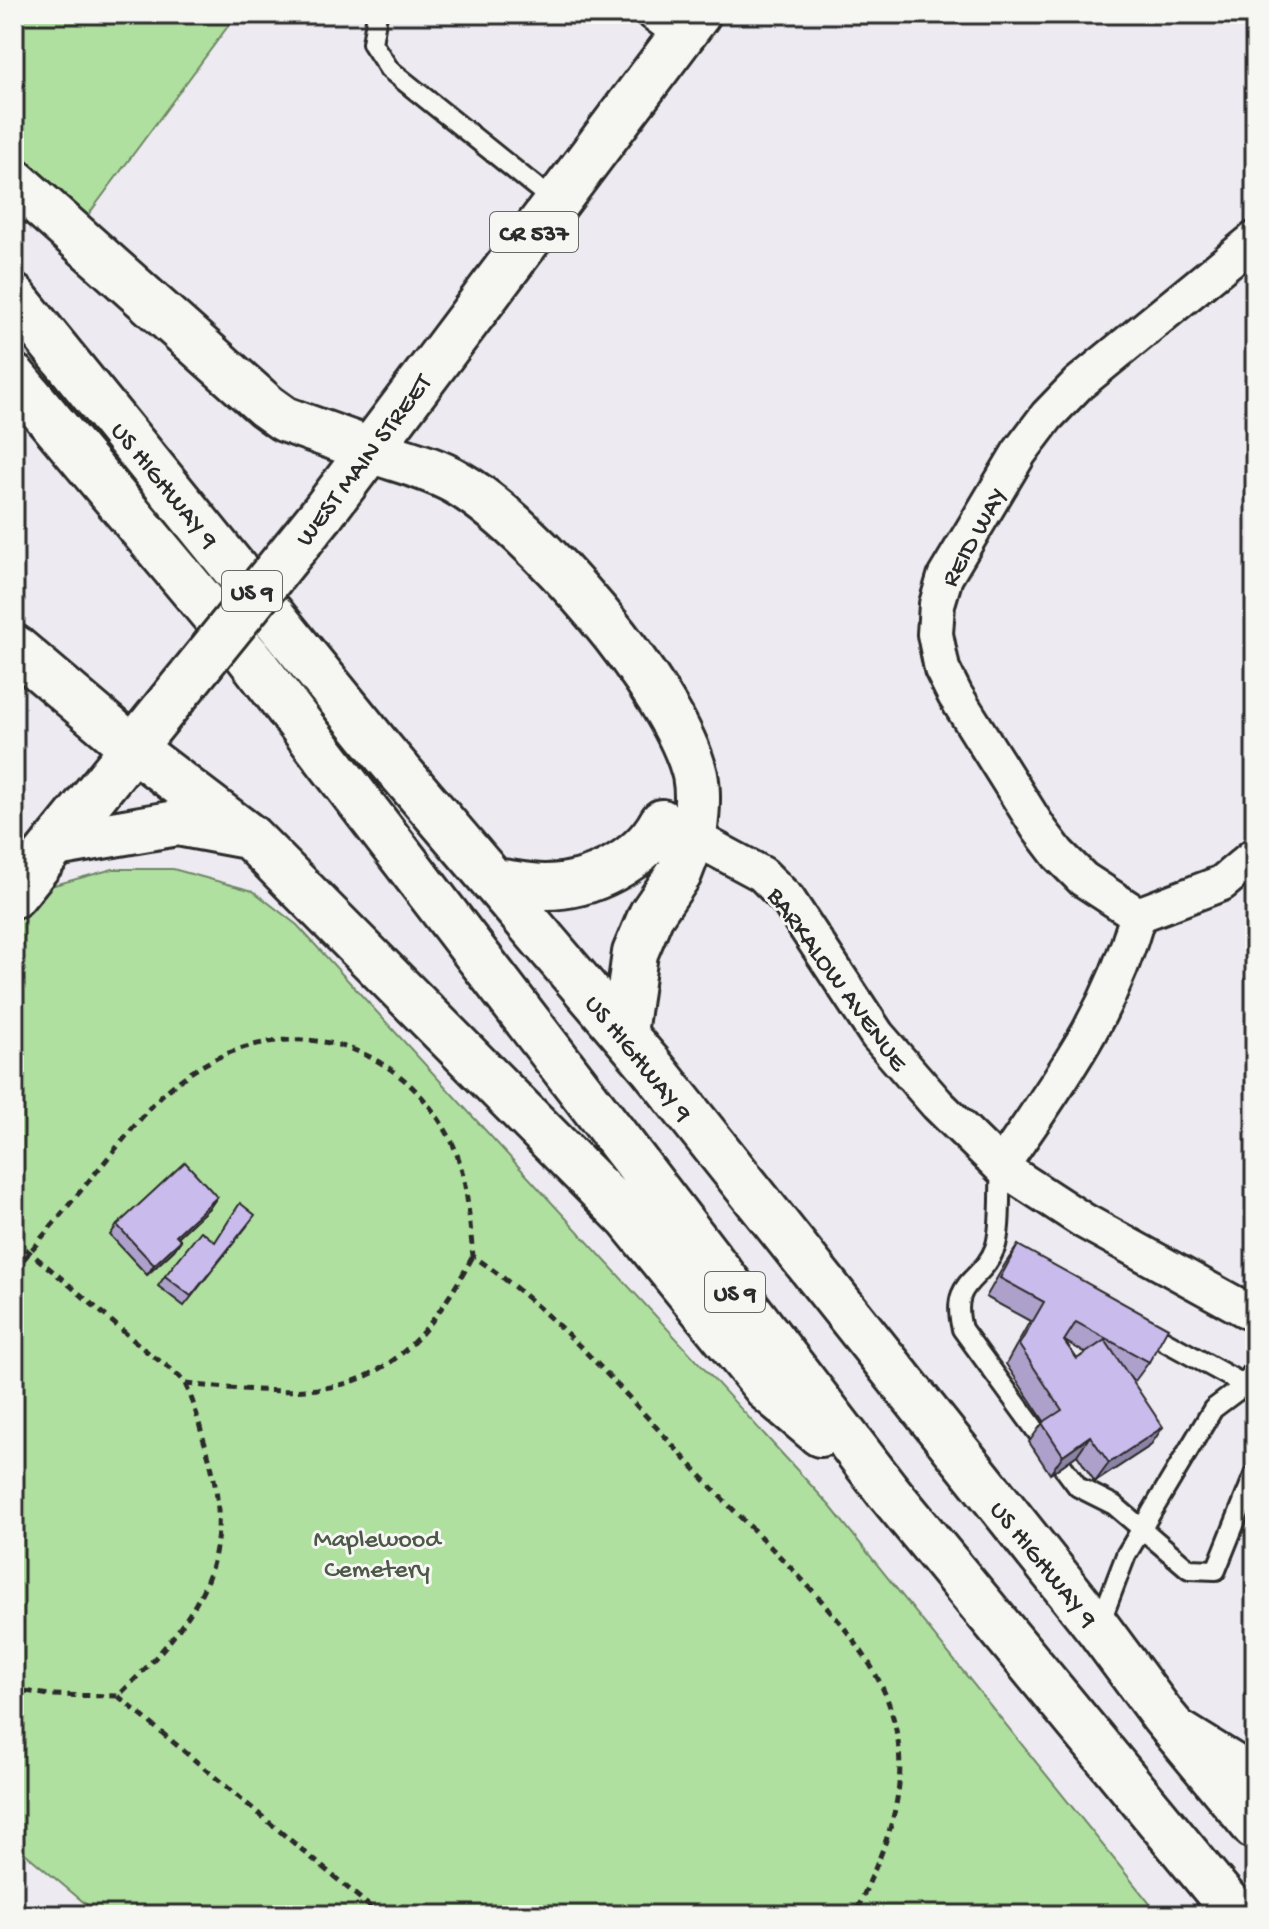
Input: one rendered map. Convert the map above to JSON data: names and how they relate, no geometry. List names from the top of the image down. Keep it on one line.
{"streets":{"main road":["CR 537","WEST MAIN STREET","US HIGHWAY 9","US 9"],"street":["REID WAY","BARKALOW AVENUE"]},"parks":["Maplewood Cemetery"]}
